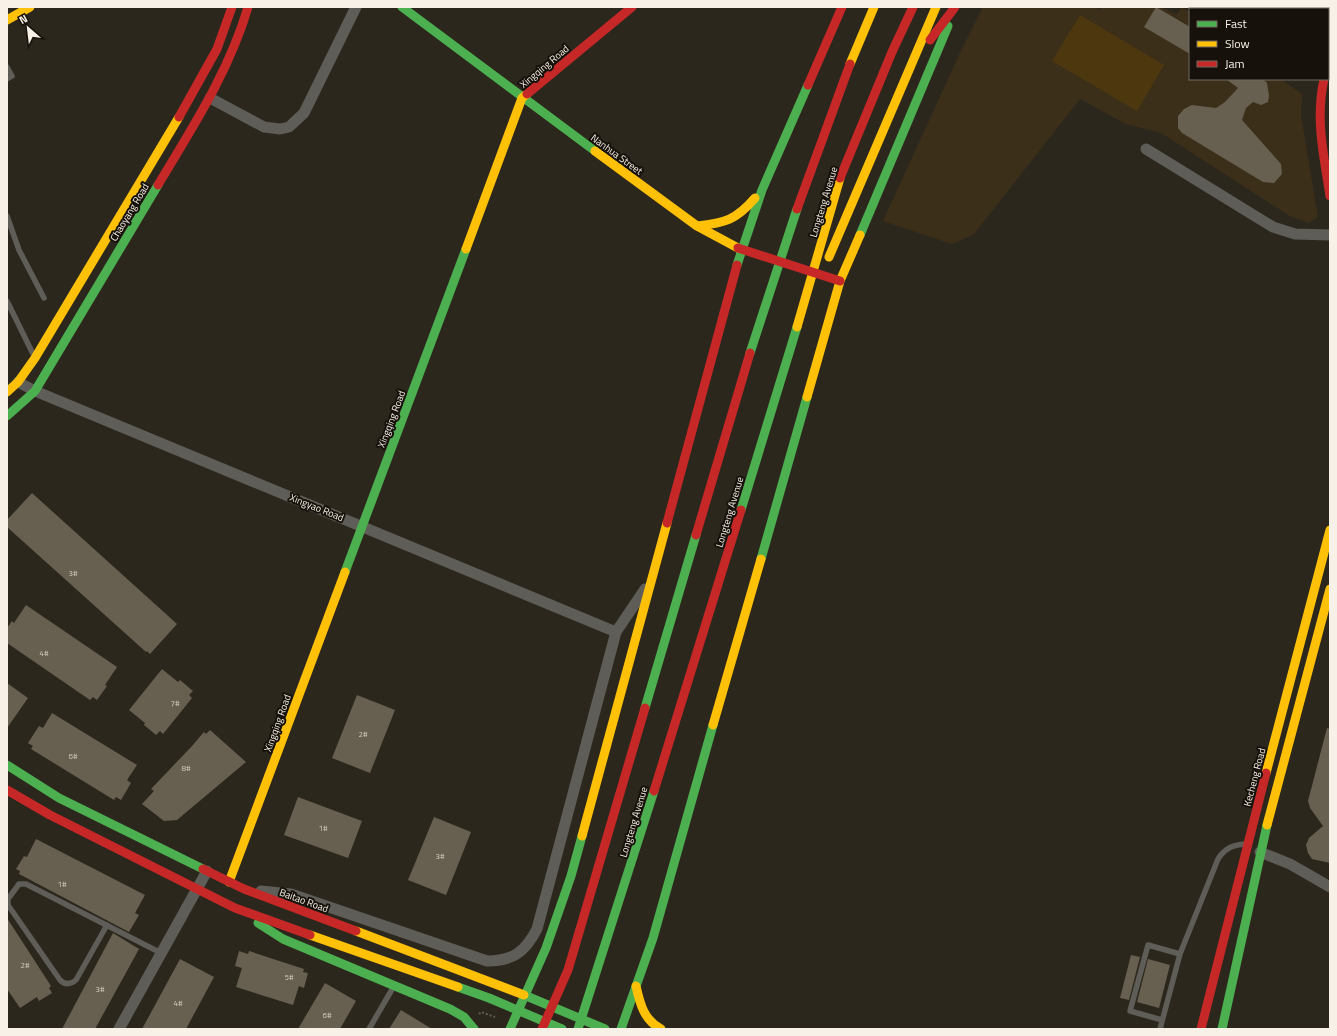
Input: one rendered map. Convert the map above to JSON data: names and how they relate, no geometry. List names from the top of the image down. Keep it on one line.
{"streets":{"main road":["Xingqing Road","Nanhua Street","Longteng Avenue","Chaoyang Road","Kecheng Road","Baitao Road"],"street":["Xingyao Road"]},"crossings":[["Xingqing Road","Nanhua Street"],["Xingqing Road","Xingyao Road"],["Xingqing Road","Baitao Road"],["Chaoyang Road","Xingyao Road"]],"house_numbers":["3#","4#","7#","2#","6#","8#","1#","3#","1#","2#","5#","3#","4#","6#"],"legend":["Fast","Slow","Jam"],"north":"top left"}
